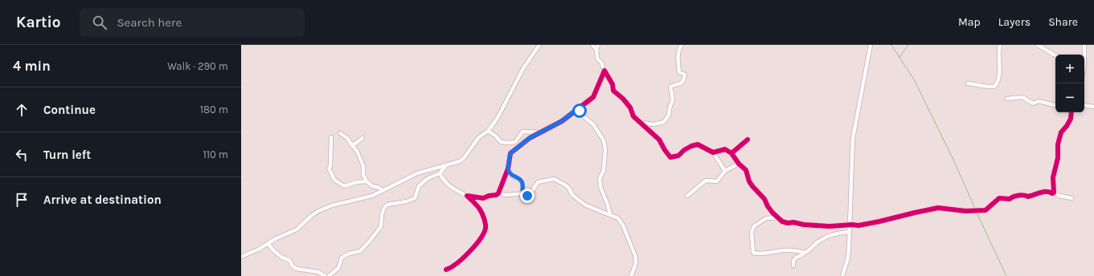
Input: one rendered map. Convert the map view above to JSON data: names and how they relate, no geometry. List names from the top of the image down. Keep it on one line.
{"page":{"header":"Kartio","search":"Search here","nav":["Map","Layers","Share"],"heading":["4 min","Walk · 290 m"],"map_buttons":["+","−"],"list":[["Continue","180 m"],["Turn left","110 m"],"Arrive at destination"]}}
